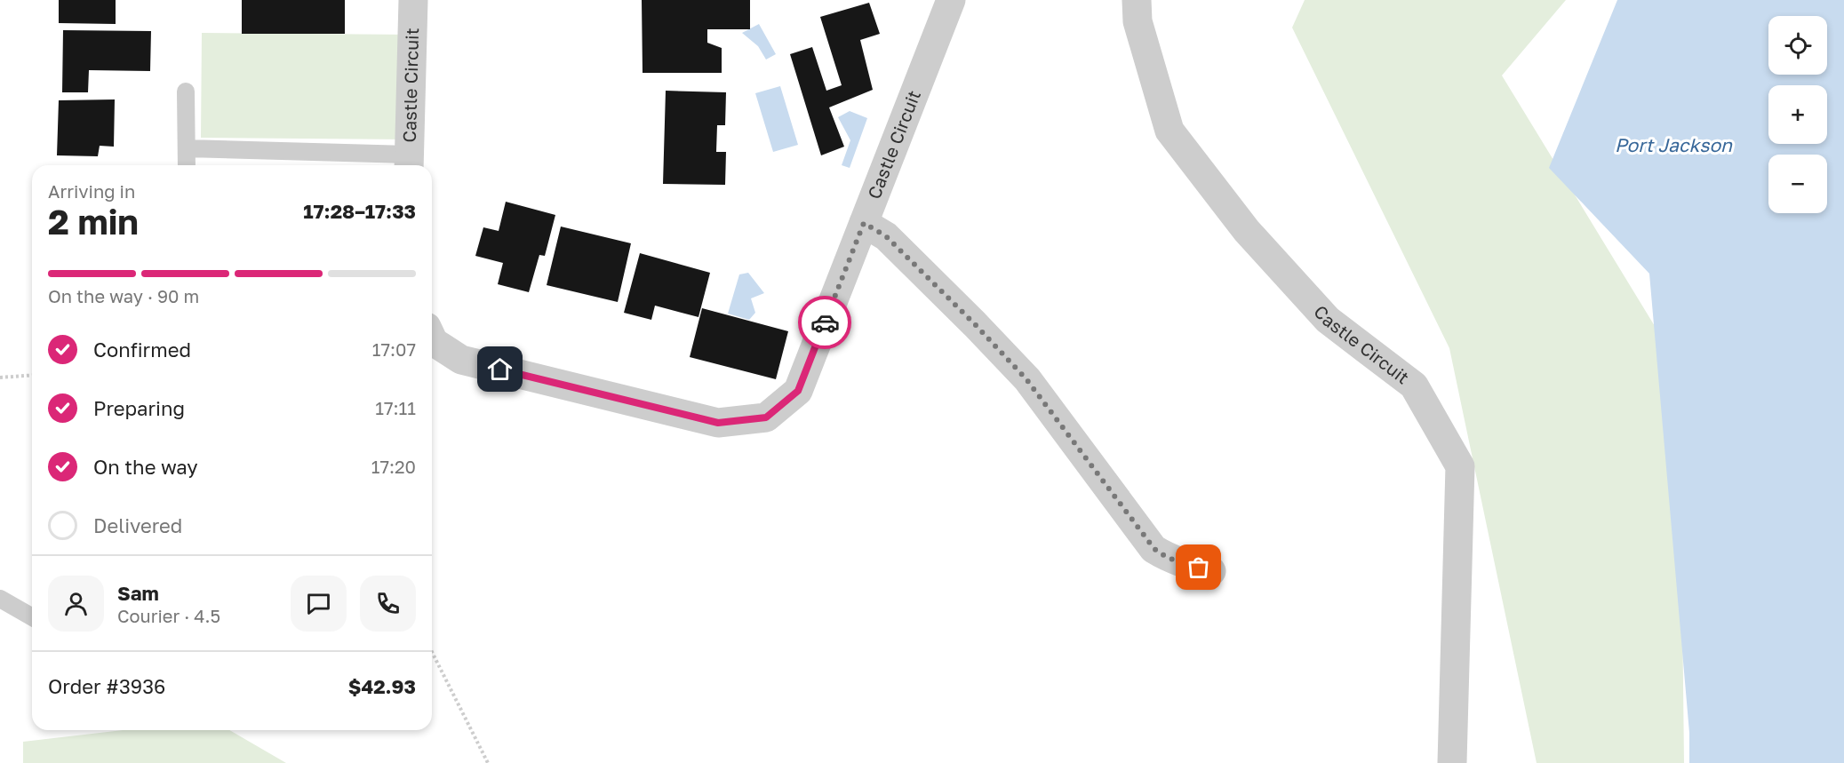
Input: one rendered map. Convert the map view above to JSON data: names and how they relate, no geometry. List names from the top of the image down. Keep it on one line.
{"streets":{"street":["Castle Circuit"]},"water":["Port Jackson"],"page":{"map_buttons":["+","−"],"heading":["2 min","Arriving in","17:28–17:33"],"panel":["Sam","Courier · 4.5","Order #3936","$42.93"],"bar":"On the way · 90 m","list":[["Confirmed","17:07"],["Preparing","17:11"],["On the way","17:20"],"Delivered"]}}
